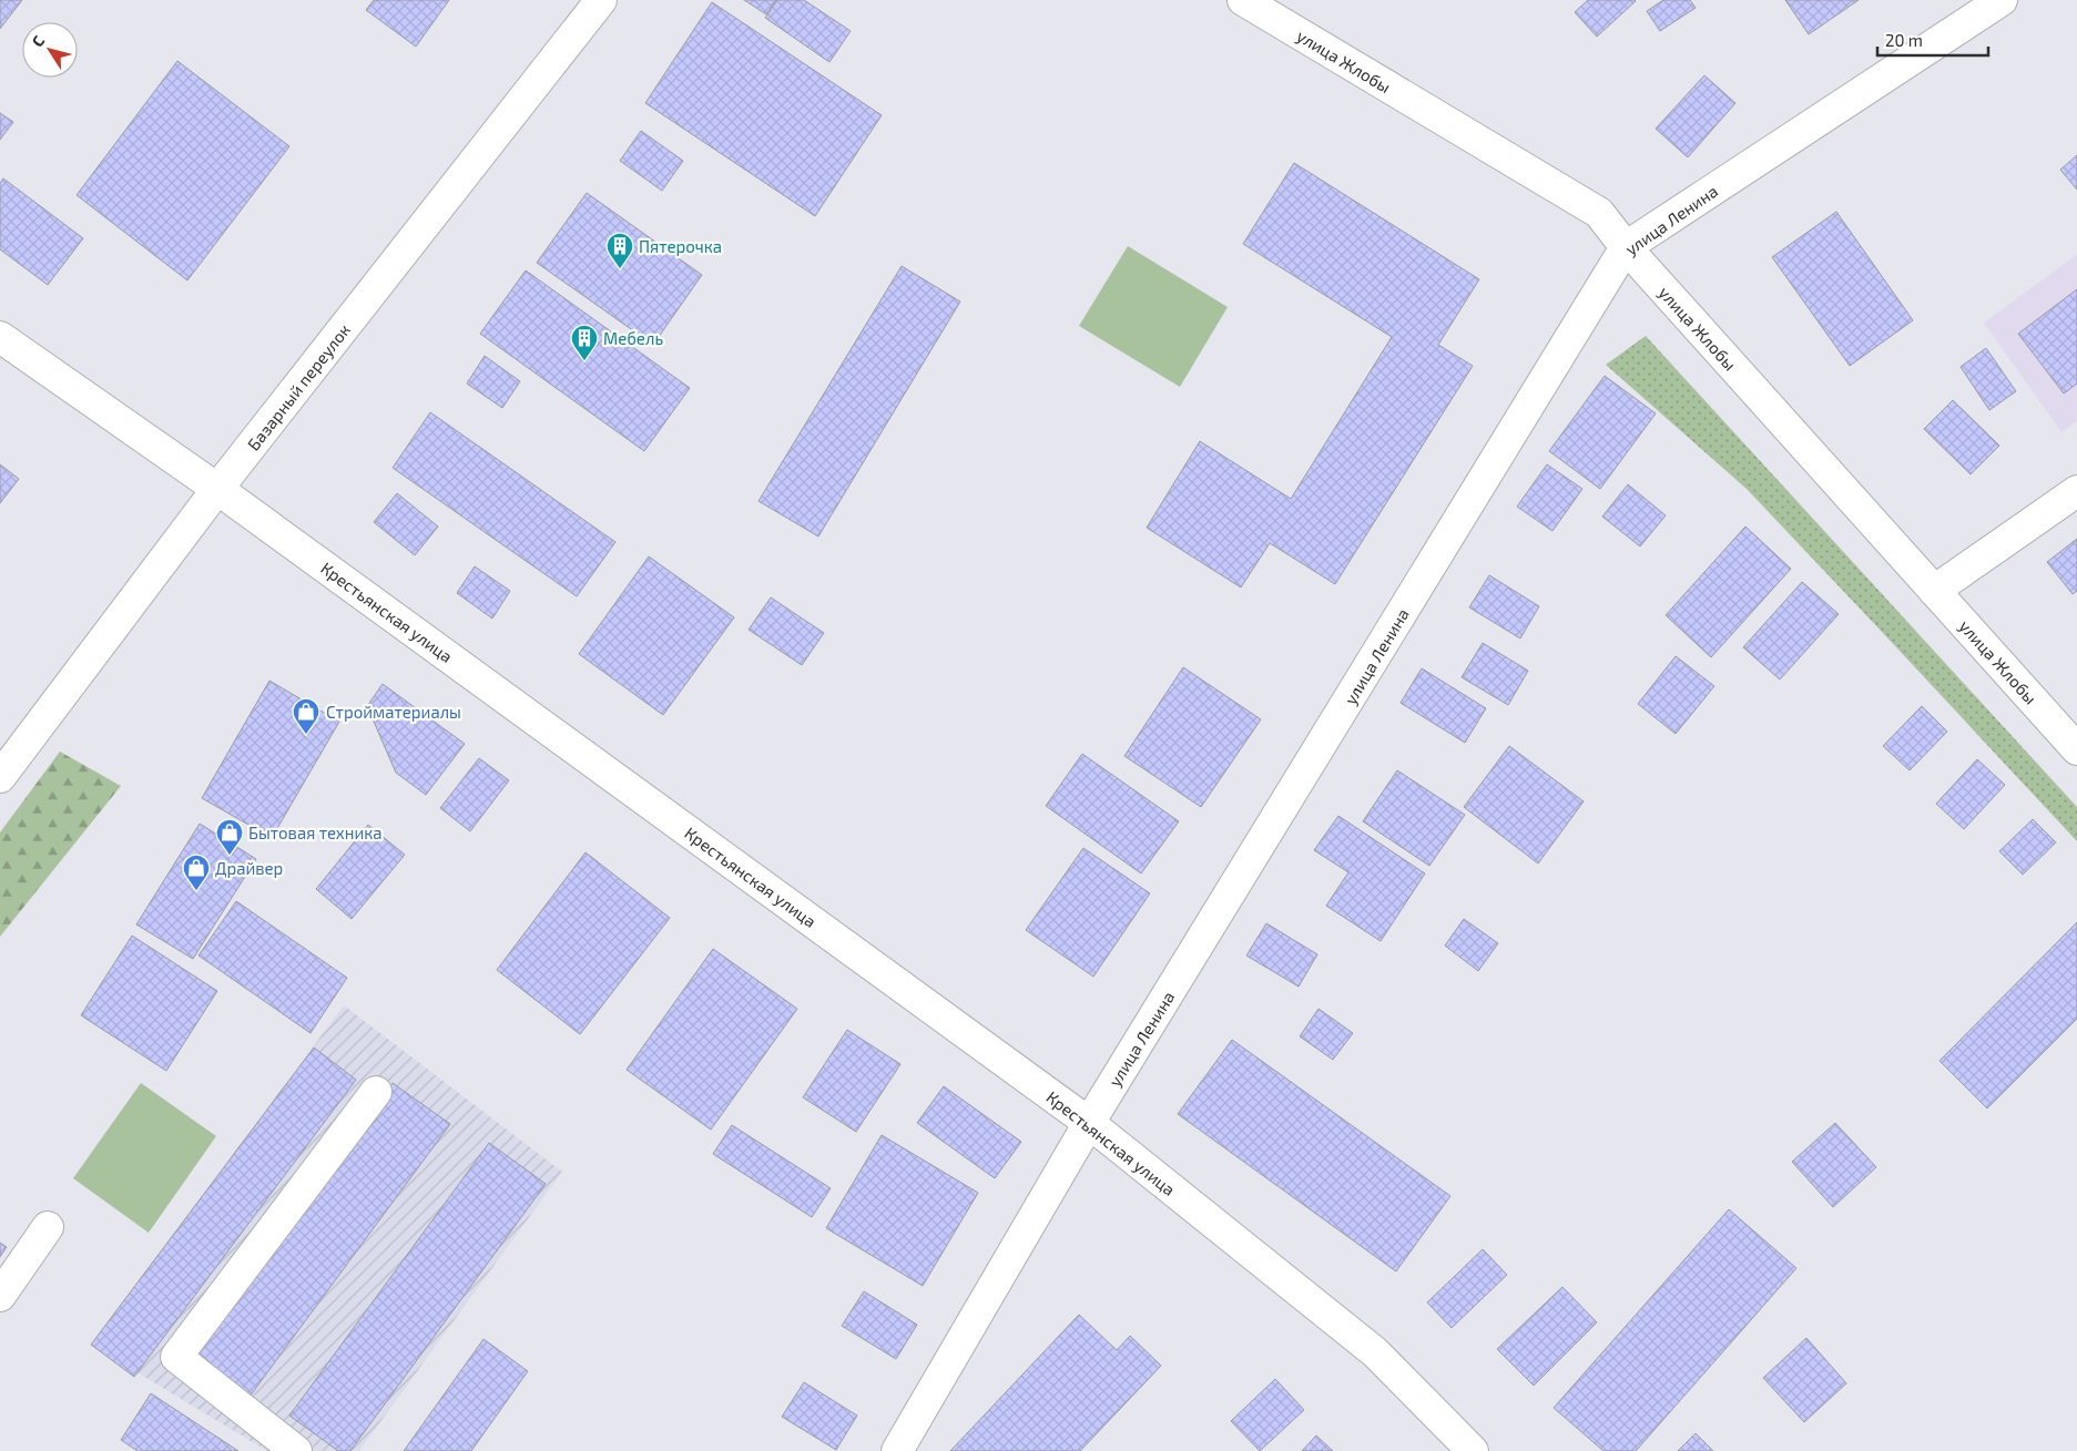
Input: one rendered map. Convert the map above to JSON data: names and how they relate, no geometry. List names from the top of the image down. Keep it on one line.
{"streets":{"street":["улица Жлобы","улица Ленина","Базарный переулок","Крестьянская улица"]},"crossings":[["улица Жлобы","улица Ленина"],["улица Ленина","Крестьянская улица"],["Базарный переулок","Крестьянская улица"]],"places":{"building":["Пятерочка","Мебель"],"shop":["Стройматериалы","Бытовая техника","Драйвер"]},"scale_bar":"20 m","north":"top left"}
